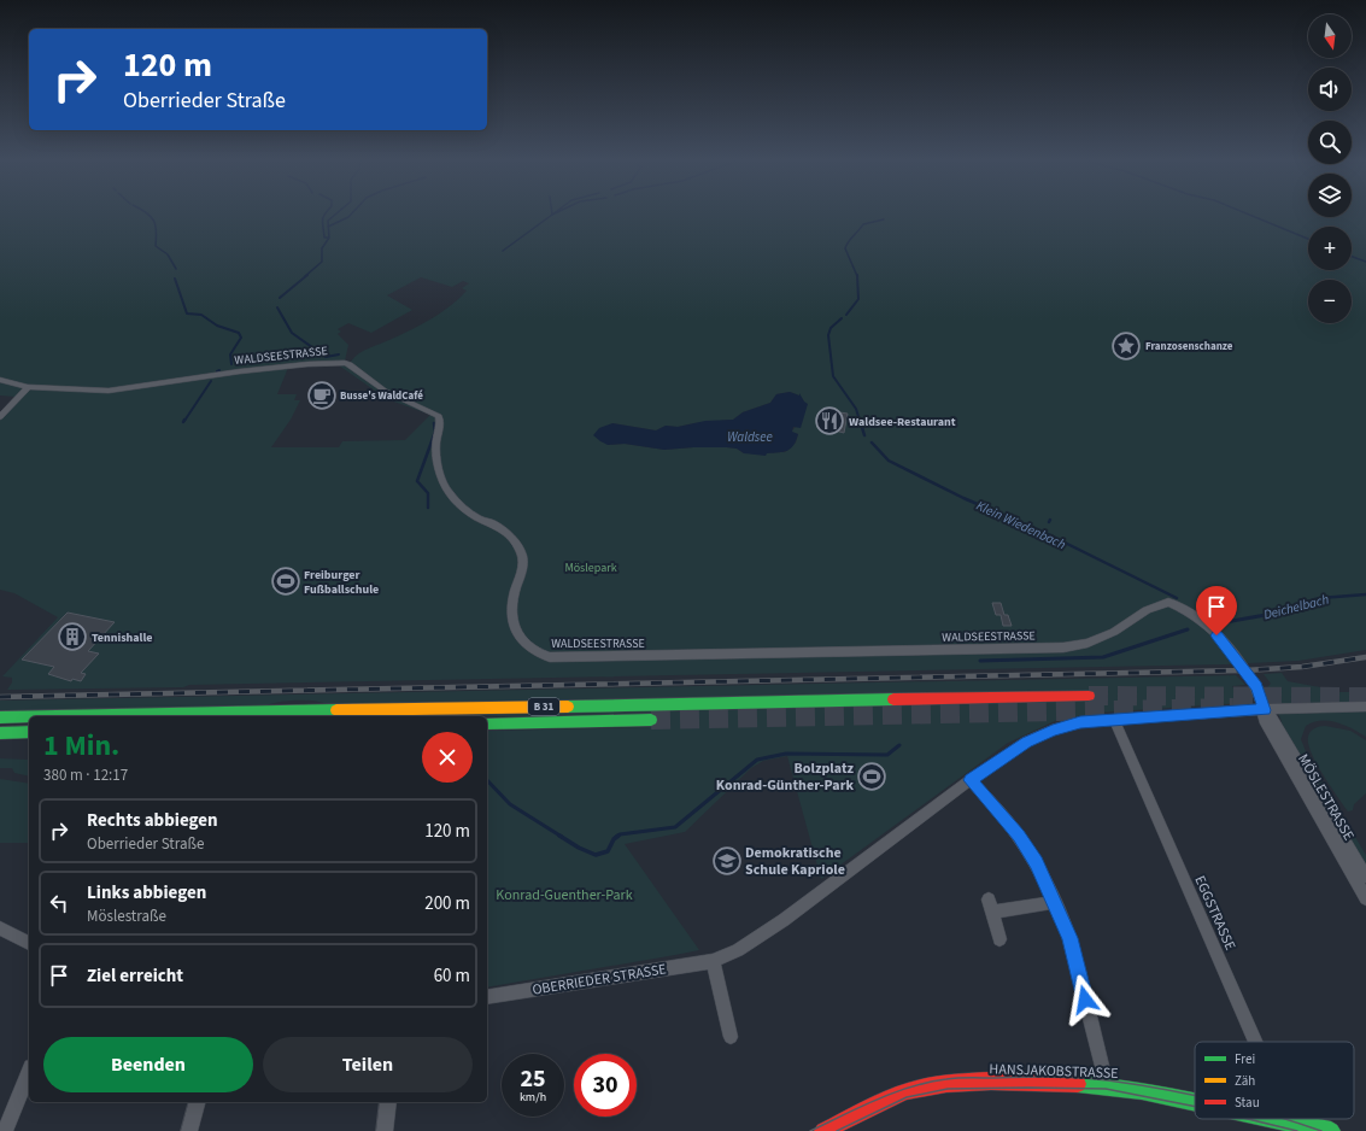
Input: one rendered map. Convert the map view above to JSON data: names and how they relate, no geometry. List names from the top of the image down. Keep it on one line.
{"streets":{"main road":["B 31","HANSJAKOBSTRASSE"],"street":["WALDSEESTRASSE","MÖSLESTRASSE","EGGSTRASSE","OBERRIEDER STRASSE"]},"crossings":[["WALDSEESTRASSE","MÖSLESTRASSE"],["MÖSLESTRASSE","OBERRIEDER STRASSE"],["EGGSTRASSE","OBERRIEDER STRASSE"],["EGGSTRASSE","HANSJAKOBSTRASSE"]],"water":["Waldsee","Klein Wiedenbach","Deichelbach"],"parks":["Möslepark","Konrad-Guenther-Park"],"places":{"place":["Franzosenschanze"],"cafe":["Busse's WaldCafé"],"restaurant":["Waldsee-Restaurant"],"sports":["Freiburger Fußballschule","Bolzplatz Konrad-Günther-Park"],"building":["Tennishalle"],"school or university":["Demokratische Schule Kapriole"]},"legend":["Frei","Zäh","Stau"],"north":"bottom","page":{"map_buttons":["+","−"],"turn":["120 m","Oberrieder Straße"],"heading":["1 Min.","380 m · 12:17"],"list":[{"name":"Rechts abbiegen","note":"Oberrieder Straße","value":"120 m"},{"name":"Links abbiegen","note":"Möslestraße","value":"200 m"},{"name":"Ziel erreicht","value":"60 m"}],"buttons":["Beenden","Teilen"],"speed":"25 km/h","limit":"30"}}
